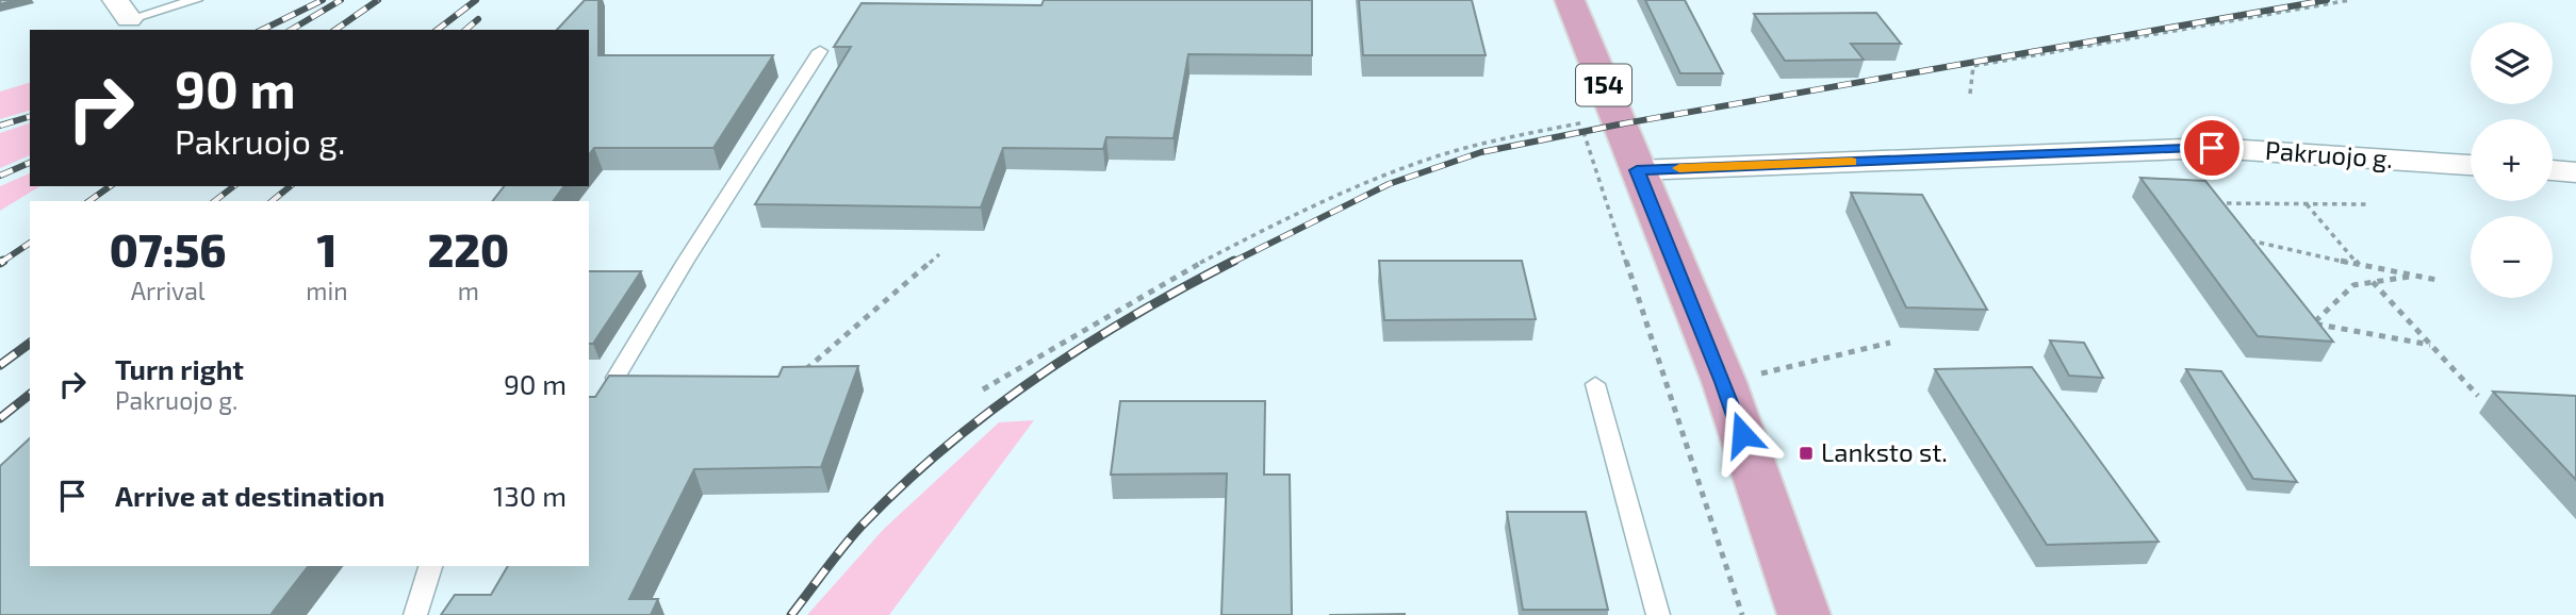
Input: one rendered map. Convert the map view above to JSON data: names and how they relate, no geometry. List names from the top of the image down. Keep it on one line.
{"streets":{"main road":["154"],"street":["Pakruojo g."]},"crossings":[["154","Pakruojo g."]],"places":{"transit":["Lanksto st."]},"page":{"map_buttons":["+","−"],"turn":["90 m","Pakruojo g."],"eta":["07:56","Arrival","1","min","220","m"],"list":[{"name":"Turn right","note":"Pakruojo g.","value":"90 m"},{"name":"Arrive at destination","value":"130 m"}]}}
